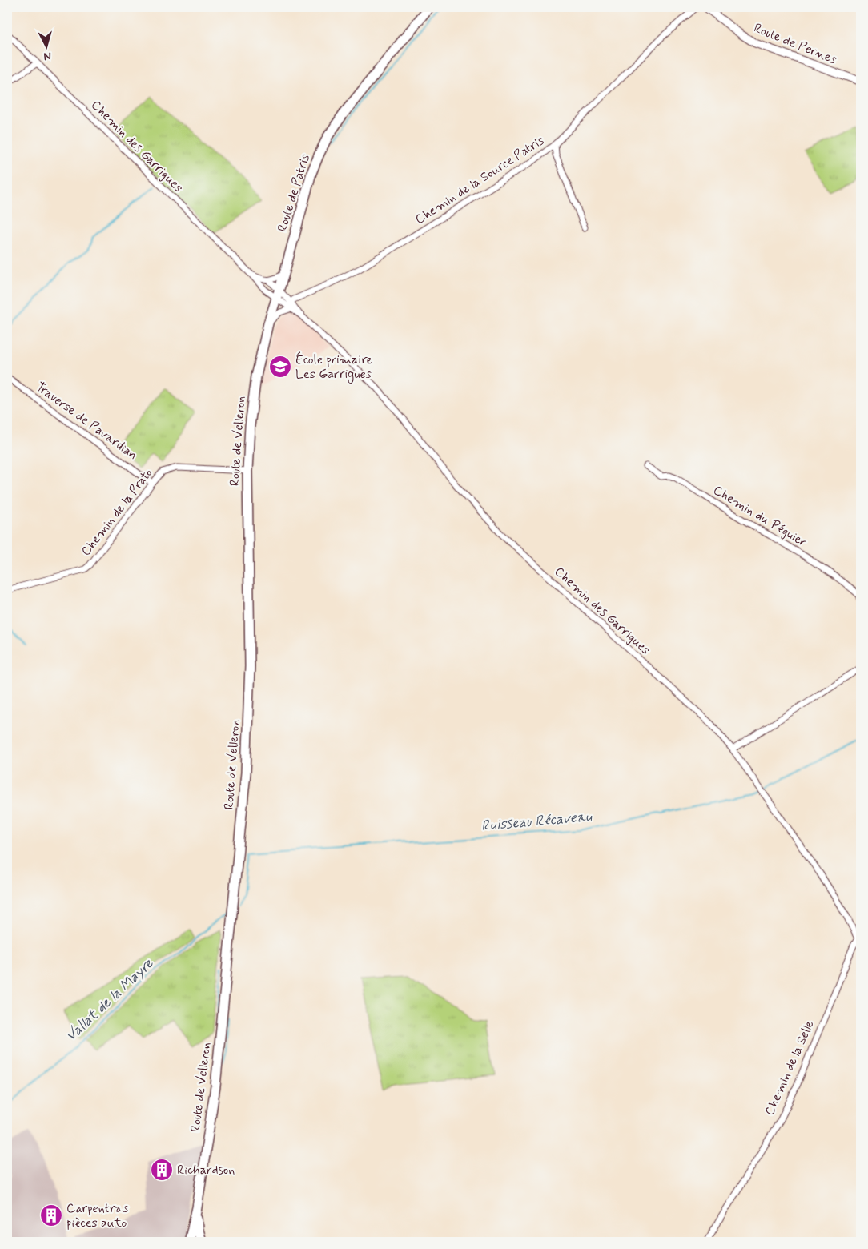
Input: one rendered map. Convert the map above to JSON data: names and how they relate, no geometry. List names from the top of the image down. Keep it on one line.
{"streets":{"main road":["Route de Patris","Route de Velleron"],"street":["Route de Pernes","Chemin des Garrigues","Chemin de la Source Patris","Traverse de Pavardian","Chemin de la Prato","Chemin du Péguier","Chemin de la Selle"]},"crossings":[["Chemin des Garrigues","Chemin de la Source Patris"],["Chemin des Garrigues","Route de Patris"],["Chemin des Garrigues","Chemin de la Selle"],["Route de Patris","Route de Velleron"],["Traverse de Pavardian","Chemin de la Prato"],["Route de Velleron","Chemin de la Prato"]],"water":["Ruisseau Récaveau","Vallat de la Mayre"],"places":{"school or university":["École primaire Les Garrigues"],"building":["Richardson","Carpentras pièces auto"]},"north":"bottom"}
